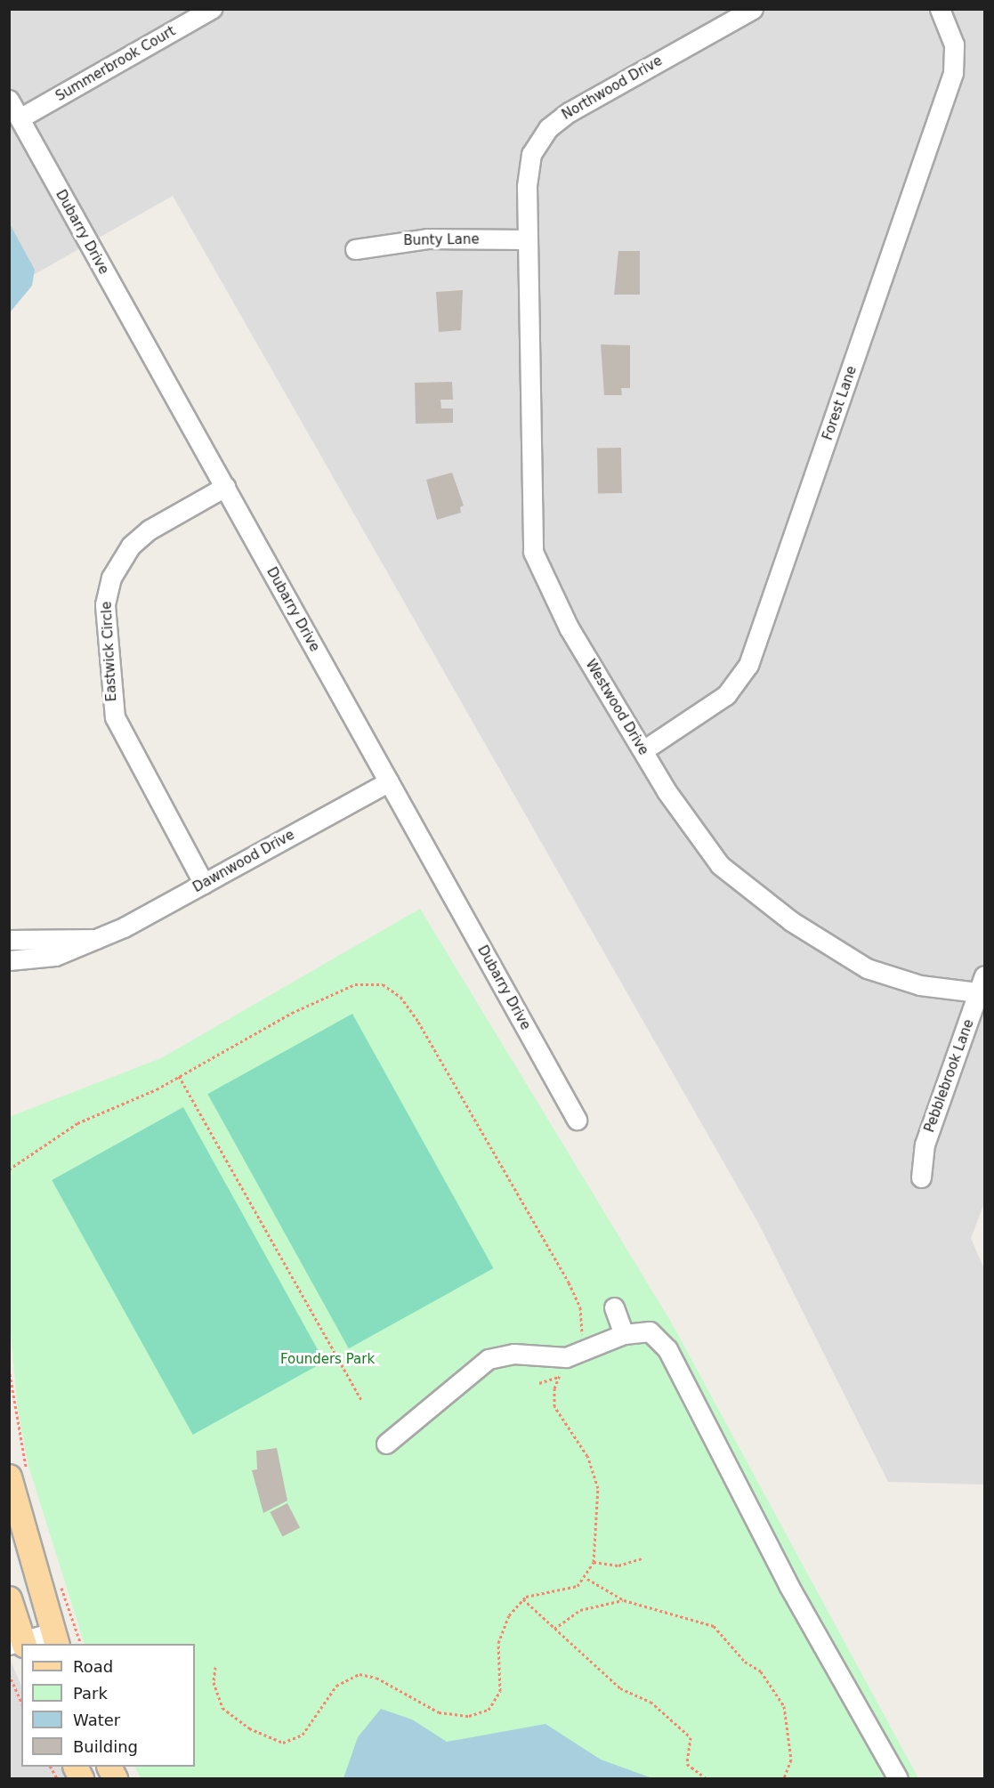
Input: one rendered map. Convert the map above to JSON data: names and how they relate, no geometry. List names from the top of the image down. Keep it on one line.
{"streets":{"street":["Summerbrook Court","Northwood Drive","Dubarry Drive","Bunty Lane","Forest Lane","Eastwick Circle","Westwood Drive","Dawnwood Drive","Pebblebrook Lane"]},"crossings":[["Summerbrook Court","Dubarry Drive"],["Northwood Drive","Bunty Lane"],["Northwood Drive","Westwood Drive"],["Dubarry Drive","Eastwick Circle"],["Dubarry Drive","Dawnwood Drive"],["Bunty Lane","Westwood Drive"],["Forest Lane","Westwood Drive"],["Eastwick Circle","Dawnwood Drive"],["Westwood Drive","Pebblebrook Lane"]],"parks":["Founders Park"],"legend":["Road","Park","Water","Building"]}
